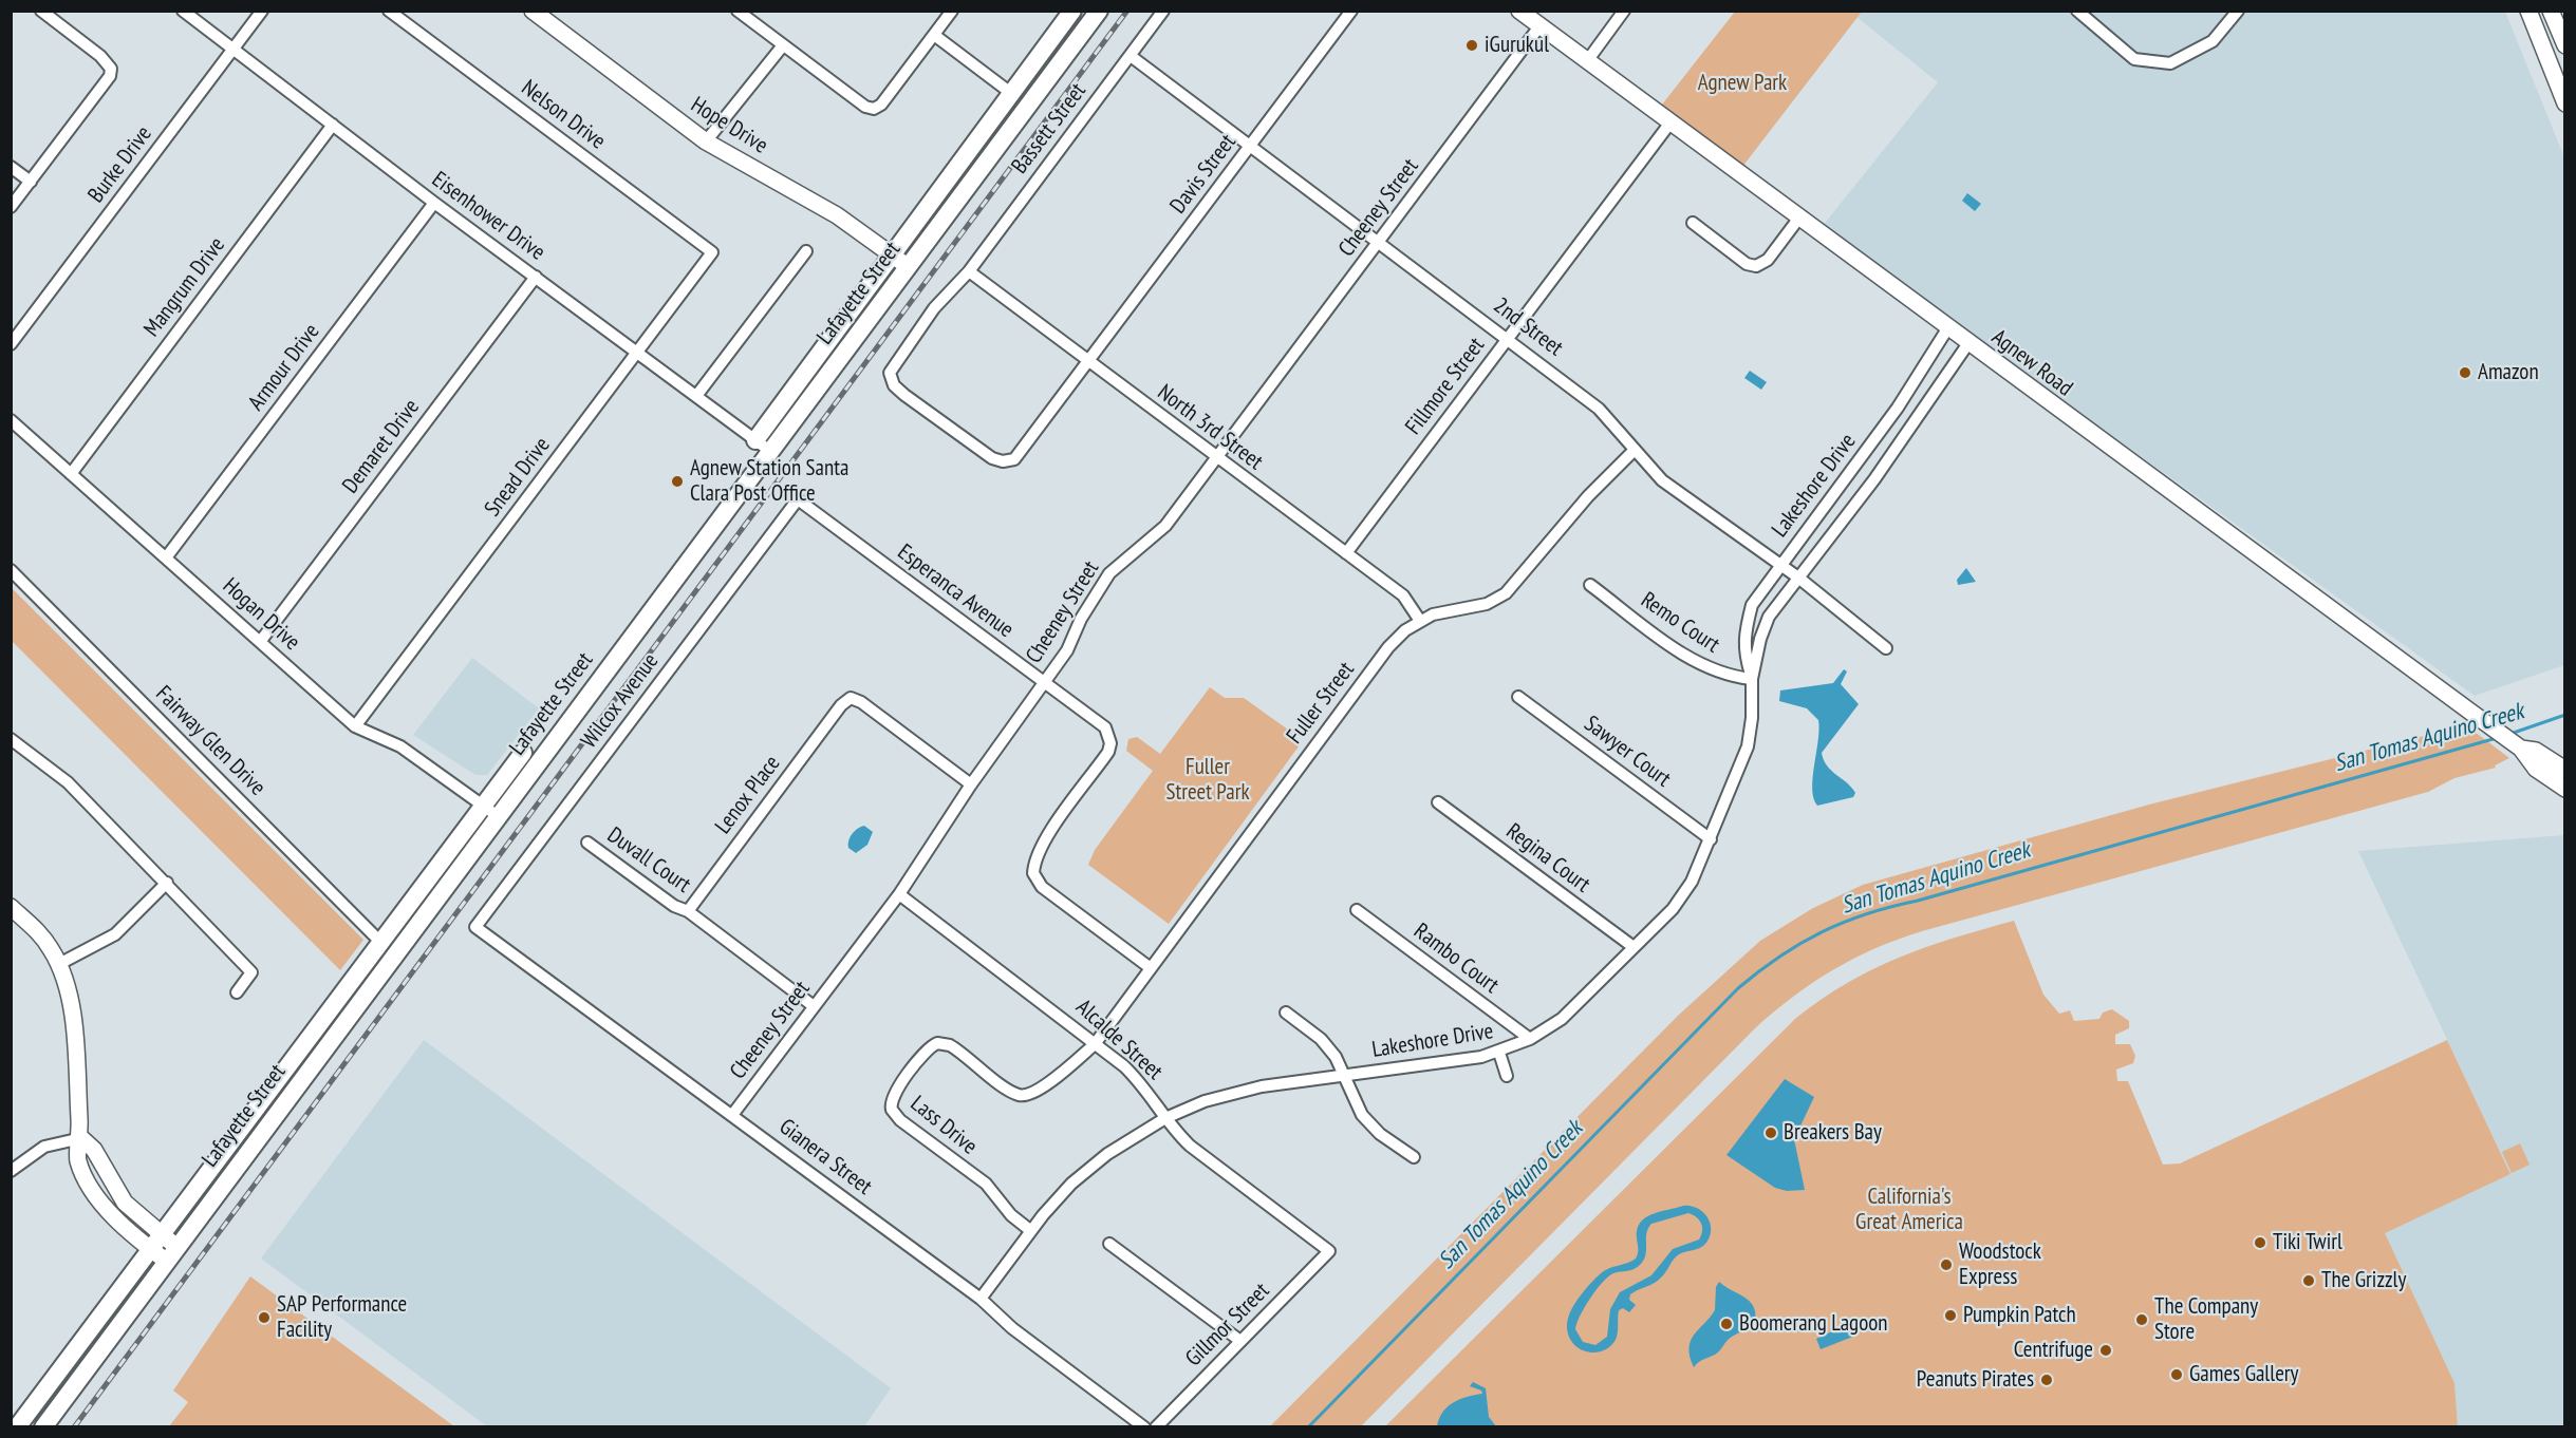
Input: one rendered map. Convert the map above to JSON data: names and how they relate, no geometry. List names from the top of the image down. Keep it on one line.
{"streets":{"main road":["Lafayette Street"],"street":["Nelson Drive","Hope Drive","Bassett Street","Burke Drive","Davis Street","Cheeney Street","Eisenhower Drive","Mangrum Drive","2nd Street","Agnew Road","Armour Drive","Fillmore Street","North 3rd Street","Demaret Drive","Snead Drive","Lakeshore Drive","Esperanca Avenue","Hogan Drive","Remo Court","Wilcox Avenue","Fuller Street","Fairway Glen Drive","Sawyer Court","Lenox Place","Regina Court","Duvall Court","Rambo Court","Alcalde Street","Lass Drive","Gianera Street","Gillmor Street"]},"crossings":[["Nelson Drive","Snead Drive"],["Hope Drive","Lafayette Street"],["Bassett Street","Davis Street"],["Bassett Street","2nd Street"],["Bassett Street","North 3rd Street"],["Burke Drive","Eisenhower Drive"],["Davis Street","2nd Street"],["Davis Street","North 3rd Street"],["Cheeney Street","2nd Street"],["Cheeney Street","Agnew Road"],["Cheeney Street","North 3rd Street"],["Cheeney Street","Esperanca Avenue"],["Cheeney Street","Lenox Place"],["Cheeney Street","Alcalde Street"],["Cheeney Street","Gianera Street"],["Eisenhower Drive","Mangrum Drive"],["Eisenhower Drive","Lafayette Street"],["Eisenhower Drive","Armour Drive"],["Eisenhower Drive","Demaret Drive"],["Eisenhower Drive","Snead Drive"],["Mangrum Drive","Hogan Drive"],["Lafayette Street","Hogan Drive"],["Lafayette Street","Fairway Glen Drive"],["2nd Street","Fillmore Street"],["2nd Street","Lakeshore Drive"],["2nd Street","Fuller Street"],["Agnew Road","Fillmore Street"],["Agnew Road","Lakeshore Drive"],["Armour Drive","Hogan Drive"],["Fillmore Street","North 3rd Street"],["North 3rd Street","Fuller Street"],["Demaret Drive","Hogan Drive"],["Snead Drive","Hogan Drive"],["Lakeshore Drive","Remo Court"],["Lakeshore Drive","Sawyer Court"],["Lakeshore Drive","Regina Court"],["Lakeshore Drive","Rambo Court"],["Lakeshore Drive","Alcalde Street"],["Lakeshore Drive","Lass Drive"],["Lakeshore Drive","Gianera Street"],["Esperanca Avenue","Wilcox Avenue"],["Esperanca Avenue","Fuller Street"],["Wilcox Avenue","Gianera Street"],["Fuller Street","Alcalde Street"],["Fuller Street","Lass Drive"],["Lenox Place","Duvall Court"],["Alcalde Street","Lass Drive"],["Alcalde Street","Gillmor Street"]],"water":["San Tomas Aquino Creek"],"parks":["Agnew Park","Fuller Street Park","California's Great America"],"places":["iGurukul","Amazon","Agnew Station Santa Clara Post Office","Breakers Bay","Tiki Twirl","Woodstock Express","The Grizzly","Pumpkin Patch","SAP Performance Facility","The Company Store","Boomerang Lagoon","Centrifuge","Games Gallery","Peanuts Pirates"]}
